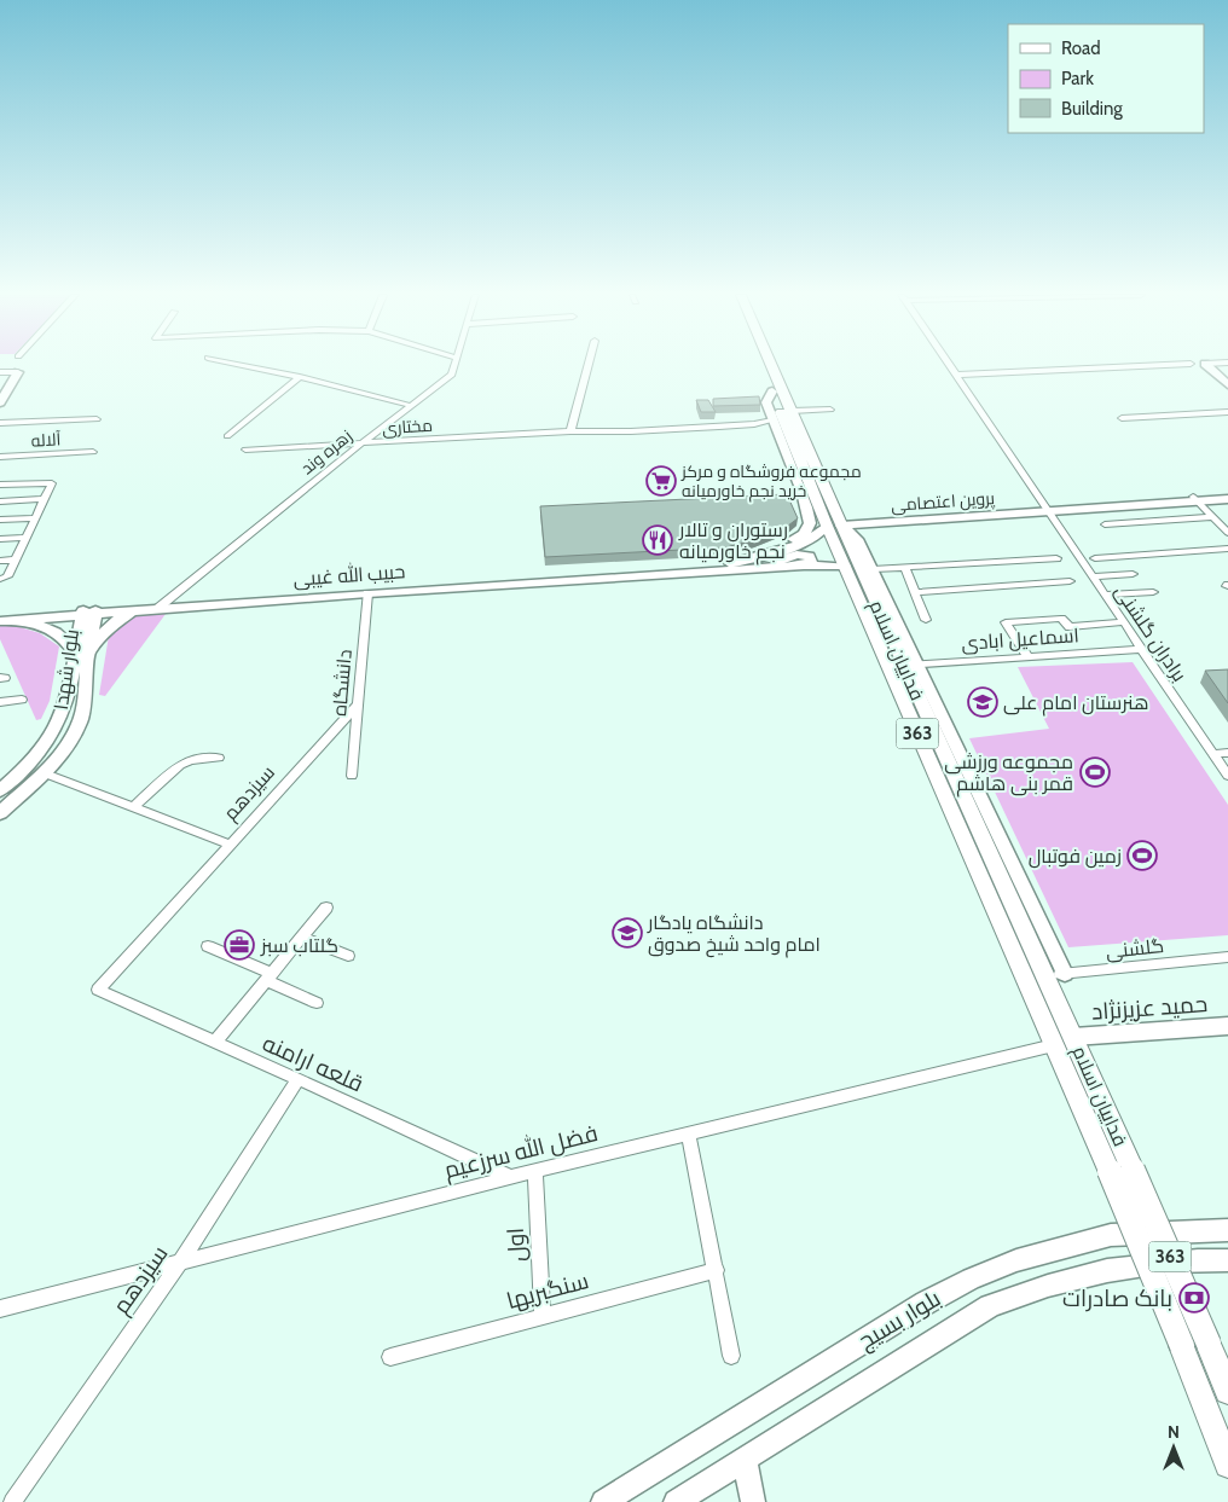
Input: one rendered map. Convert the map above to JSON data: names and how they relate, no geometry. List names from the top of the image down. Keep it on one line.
{"streets":{"main road":["پروین اعتصامی","حبیب الله غیبی","فداییان اسلام","بلوار شهدا","363","حمید عزیزنژاد","بلوار بسیج"],"street":["مختاری","آلاله","زهره وند","برادران گلشنی","اسماعیل ابادی","دانشگاه","سیزدهم","گلشنی","قلعه ارامنه","فضل الله سرزعیم","اول","سنگبریها"]},"crossings":[["مختاری","زهره وند"],["زهره وند","حبیب الله غیبی"],["پروین اعتصامی","حبیب الله غیبی"],["پروین اعتصامی","برادران گلشنی"],["پروین اعتصامی","فداییان اسلام"],["حبیب الله غیبی","فداییان اسلام"],["حبیب الله غیبی","بلوار شهدا"],["حبیب الله غیبی","دانشگاه"],["برادران گلشنی","اسماعیل ابادی"],["اسماعیل ابادی","فداییان اسلام"],["فداییان اسلام","363"],["فداییان اسلام","گلشنی"],["فداییان اسلام","حمید عزیزنژاد"],["فداییان اسلام","فضل الله سرزعیم"],["دانشگاه","سیزدهم"],["سیزدهم","قلعه ارامنه"],["سیزدهم","فضل الله سرزعیم"],["قلعه ارامنه","فضل الله سرزعیم"],["فضل الله سرزعیم","اول"],["اول","سنگبریها"]],"places":{"supermarket":["مجموعه فروشگاه و مرکز خرید نجم خاورمیانه"],"restaurant":["رستوران و تالار نجم خاورمیانه"],"school or university":["هنرستان امام علی","دانشگاه یادگار امام واحد شیخ صدوق"],"sports":["مجموعه ورزشی قمر بنی هاشم","زمین فوتبال"],"office":["گلتاب سبز"],"bank":["بانک صادرات"]},"legend":["Road","Park","Building"],"north":"top"}
